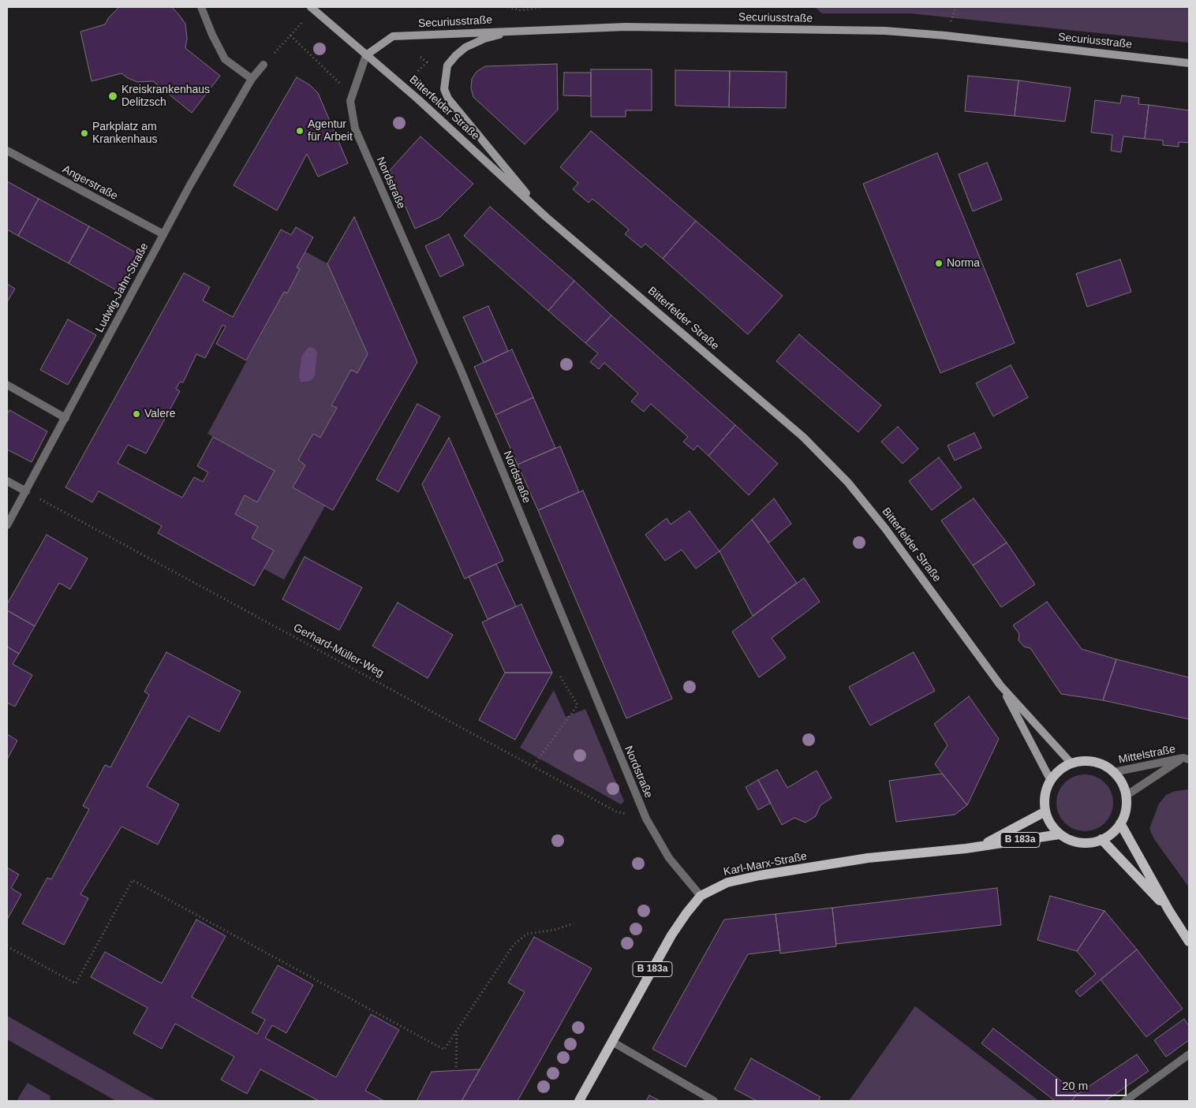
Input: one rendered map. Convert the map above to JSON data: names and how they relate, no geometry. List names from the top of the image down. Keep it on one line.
{"streets":{"main road":["B 183a","Karl-Marx-Straße"],"street":["Securiusstraße","Bitterfelder Straße","Angerstraße","Nordstraße","Ludwig-Jahn-Straße","Mittelstraße"],"path":["Gerhard-Müller-Weg"]},"crossings":[["Securiusstraße","Bitterfelder Straße"],["Securiusstraße","Nordstraße"],["Bitterfelder Straße","Nordstraße"],["Bitterfelder Straße","Mittelstraße"],["Bitterfelder Straße","Karl-Marx-Straße"],["Angerstraße","Ludwig-Jahn-Straße"],["Nordstraße","Gerhard-Müller-Weg"],["Nordstraße","Karl-Marx-Straße"],["Ludwig-Jahn-Straße","Gerhard-Müller-Weg"],["Mittelstraße","Karl-Marx-Straße"]],"places":["Kreiskrankenhaus Delitzsch","Agentur für Arbeit","Parkplatz am Krankenhaus","Norma","Valere"],"scale_bar":"20 m"}
